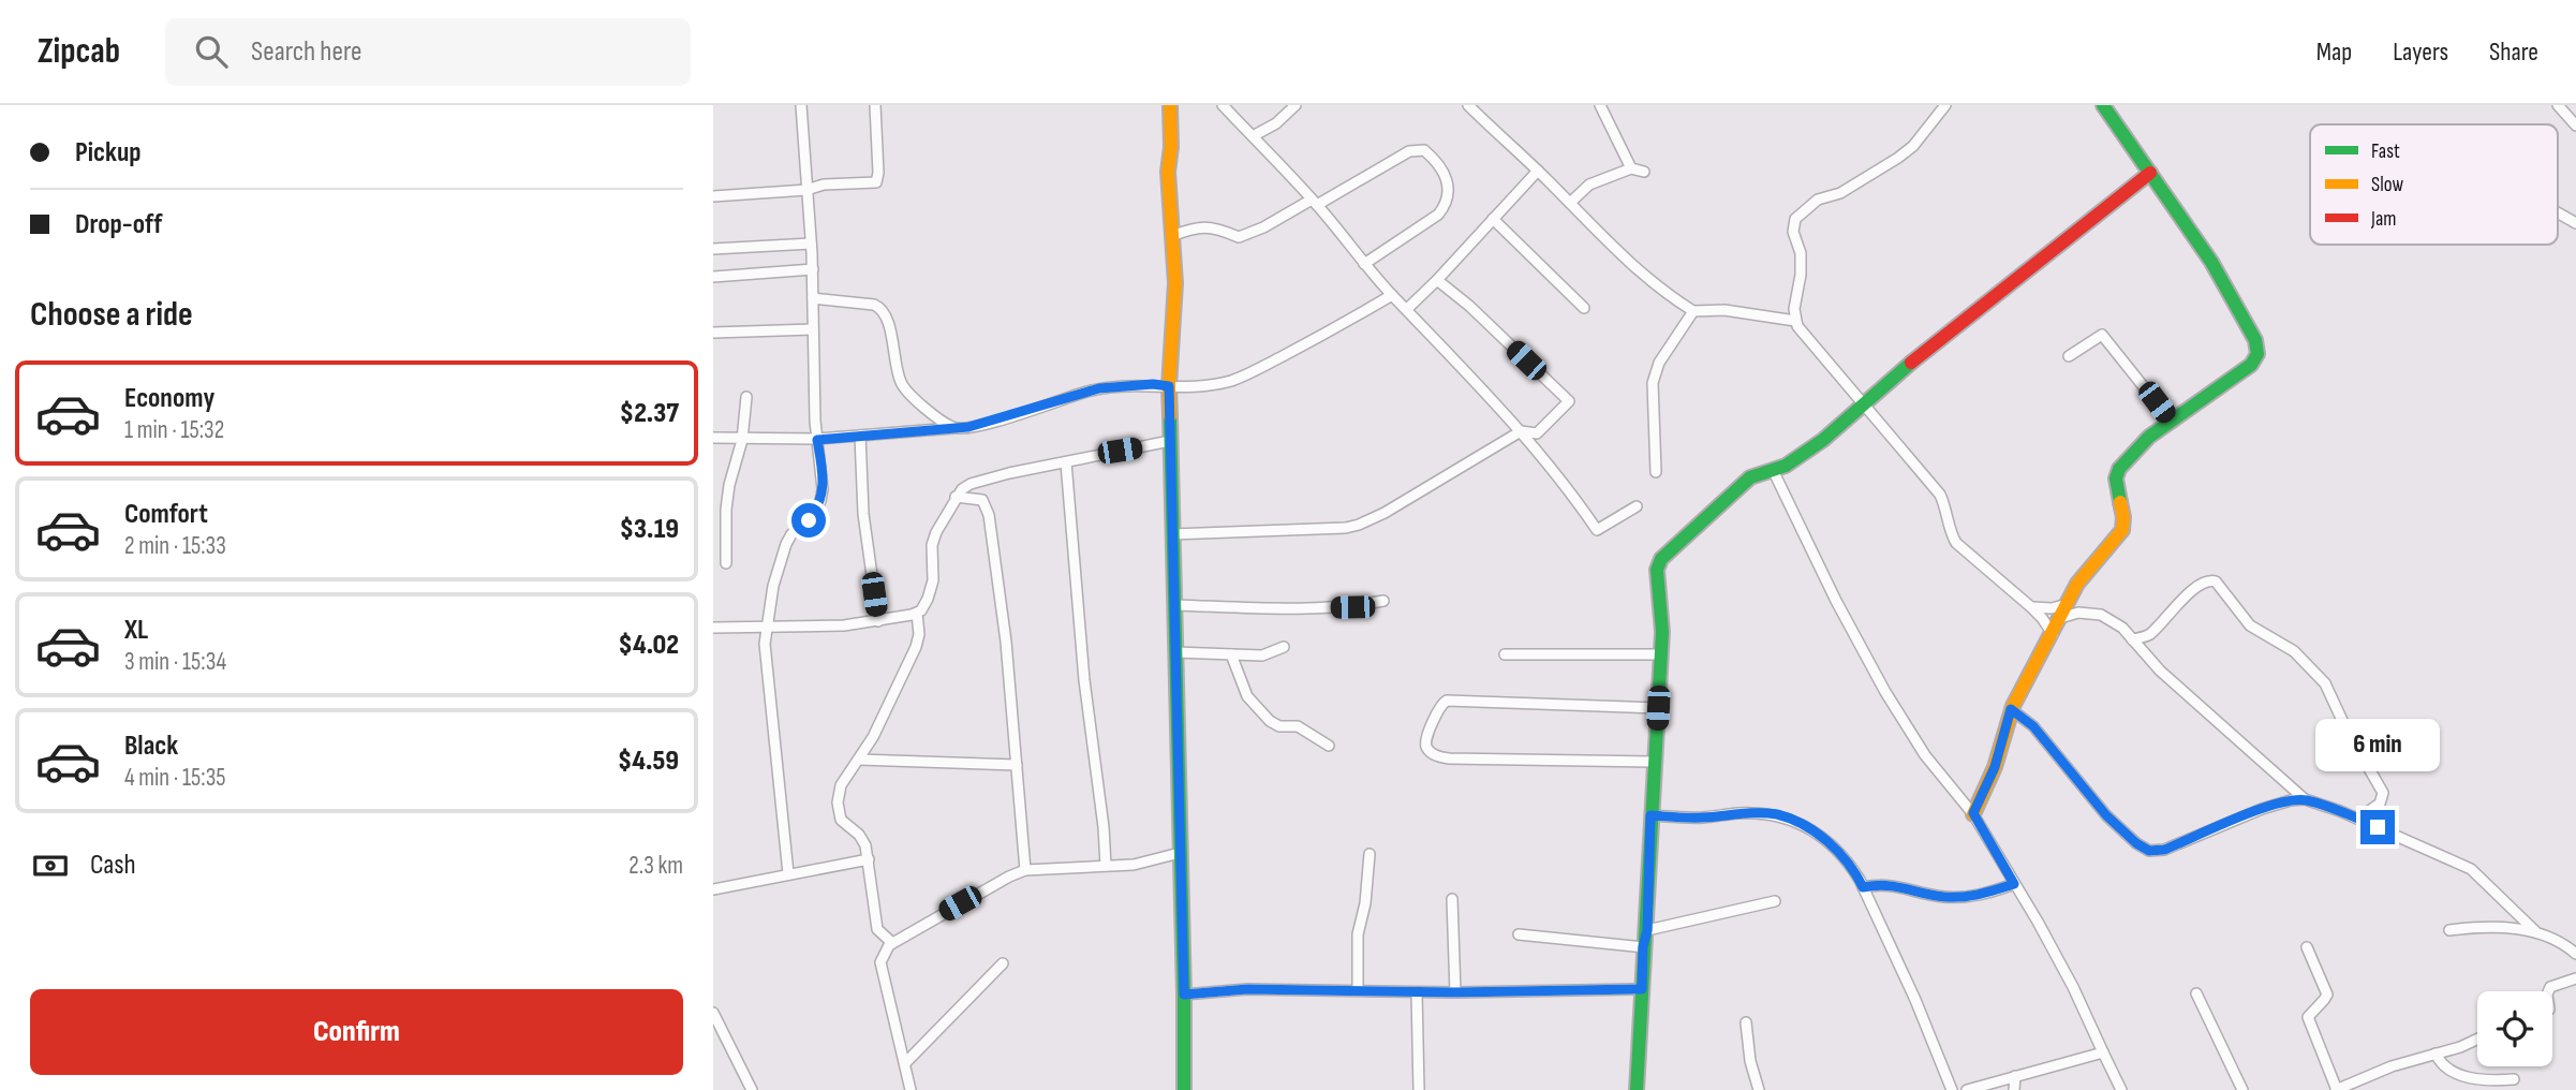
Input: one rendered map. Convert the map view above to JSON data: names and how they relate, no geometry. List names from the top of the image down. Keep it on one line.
{"legend":["Fast","Slow","Jam"],"page":{"header":"Zipcab","search":"Search here","nav":["Map","Layers","Share"],"banner":["Pickup","Drop-off"],"heading":"Choose a ride","list":[{"name":"Economy","note":"1 min · 15:32","value":"$2.37"},{"name":"Comfort","note":"2 min · 15:33","value":"$3.19"},{"name":"XL","note":"3 min · 15:34","value":"$4.02"},{"name":"Black","note":"4 min · 15:35","value":"$4.59"}],"bubble":"6 min","pay":["Cash","2.3 km"],"buttons":"Confirm"}}
